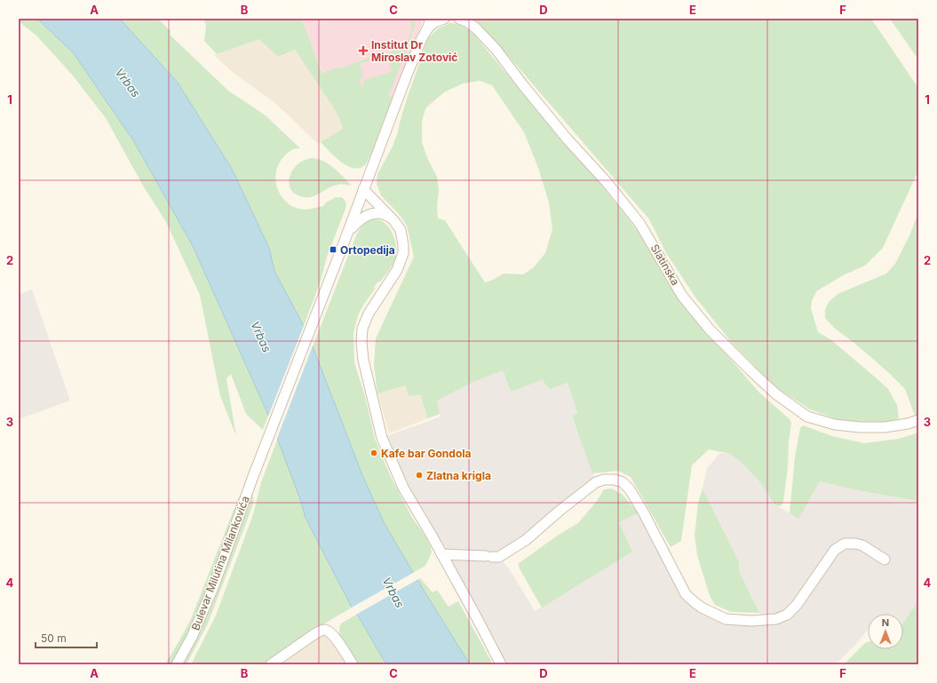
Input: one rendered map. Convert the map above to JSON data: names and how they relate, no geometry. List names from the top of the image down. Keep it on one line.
{"streets":{"street":["Slatinska","Bulevar Milutina Milankovića"]},"water":["Vrbas"],"places":{"health":["Institut Dr Miroslav Zotović"],"transit":["Ortopedija"],"other":["Kafe bar Gondola","Zlatna krigla"]},"scale_bar":"50 m","north":"top","grid":{"columns":["A","B","C","D","E","F"],"rows":["1","2","3","4"]}}
